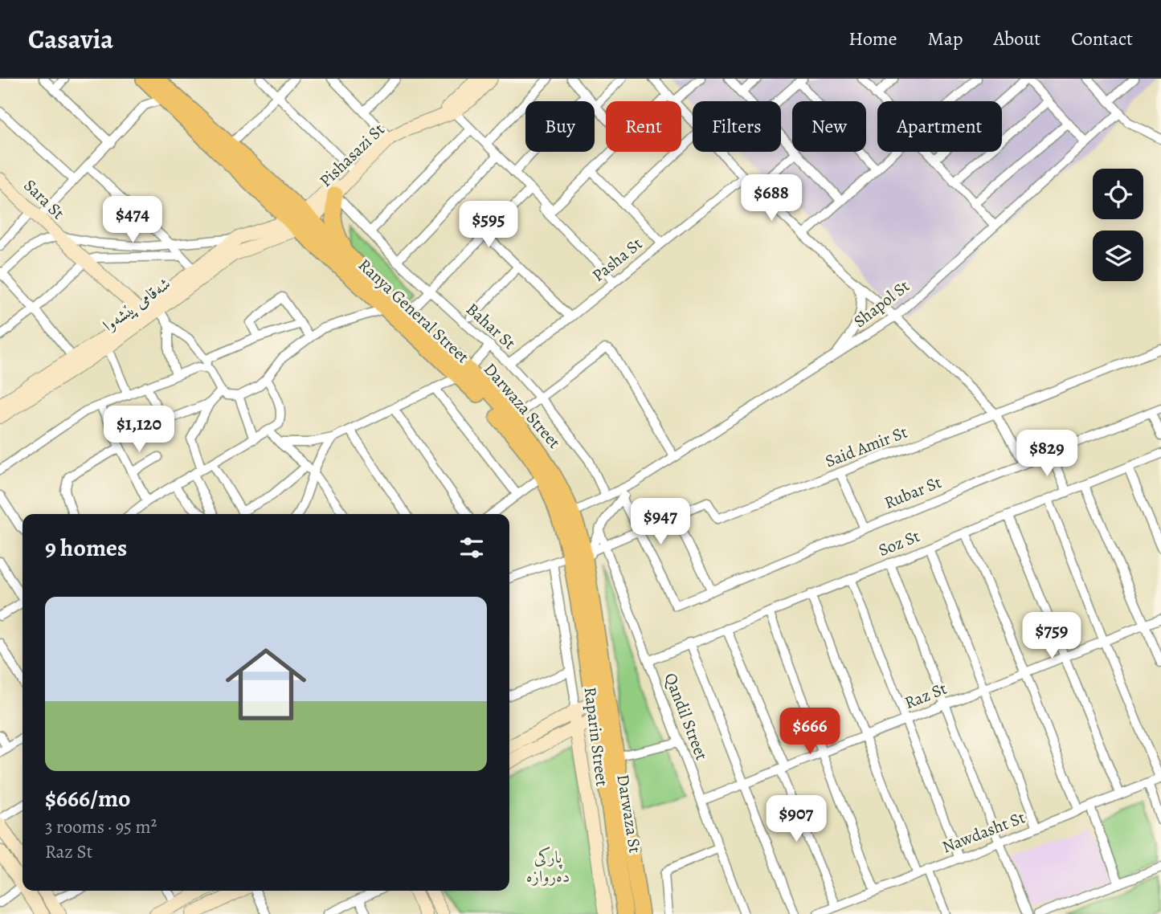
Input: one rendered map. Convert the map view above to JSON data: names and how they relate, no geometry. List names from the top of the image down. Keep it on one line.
{"streets":{"highway":["Ranya General Street","Darwaza Street","Darwaza St"],"main road":["Pishasazi St","Sara St","شەقامی پێشەوا","Raparin Street"],"street":["Pasha St","Shapol St","Bahar St","Said Amir St","Rubar St","Soz St","Raz St","Qandil Street","Nawdasht St"]},"crossings":[["Pishasazi St","شەقامی پێشەوا"],["Pishasazi St","Ranya General Street"],["Pishasazi St","Bahar St"],["Pishasazi St","Darwaza Street"],["Sara St","شەقامی پێشەوا"],["Pasha St","Bahar St"],["شەقامی پێشەوا","Ranya General Street"],["Ranya General Street","Darwaza Street"],["Ranya General Street","Darwaza St"],["Said Amir St","Rubar St"],["Said Amir St","Qandil Street"],["Soz St","Qandil Street"],["Raz St","Qandil Street"]],"parks":["پارکی دەروازە"],"page":{"header":"Casavia","nav":["Home","Map","About","Contact"],"chip":["Buy","Rent","Filters","New","Apartment"],"price":["$688","$474","$595","$1,120","$829","$947","$759","$666","$907"],"heading":"9 homes","list":[{"name":"$666/mo","note":"3 rooms · 95 m² · Raz St"}]}}
